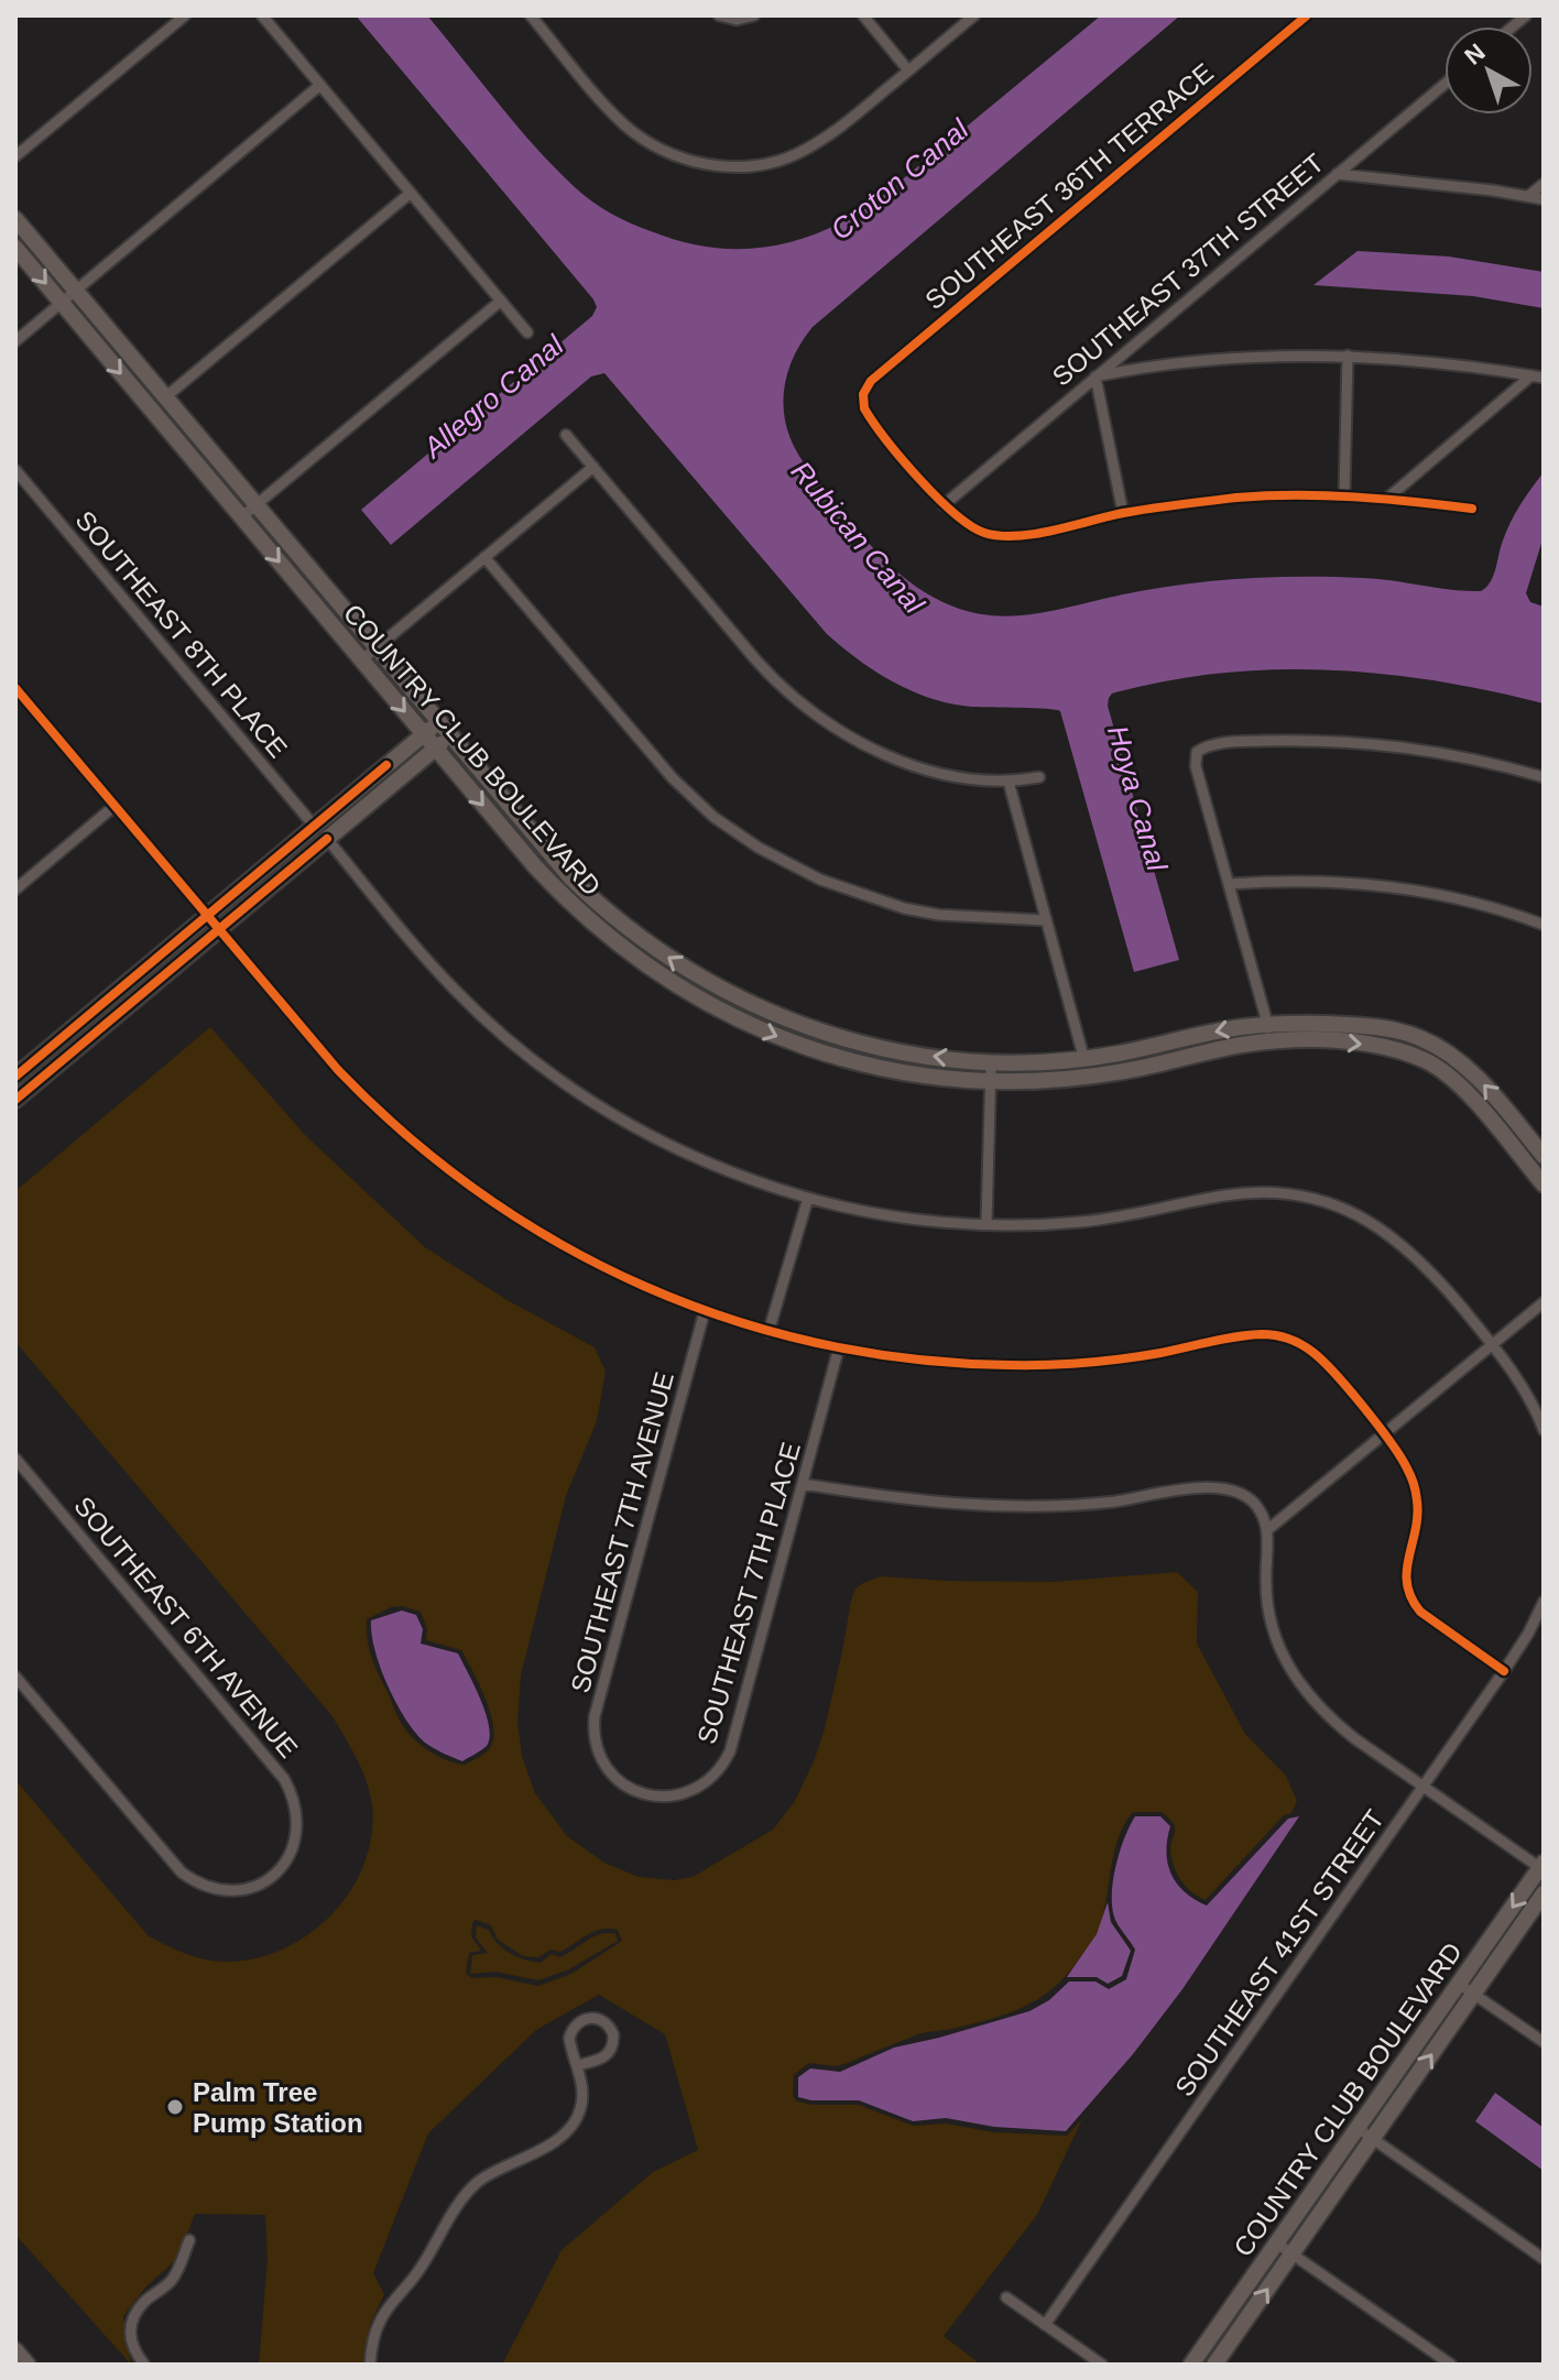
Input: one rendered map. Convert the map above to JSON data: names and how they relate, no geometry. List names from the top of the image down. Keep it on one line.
{"streets":{"main road":["COUNTRY CLUB BOULEVARD"],"street":["SOUTHEAST 36TH TERRACE","SOUTHEAST 37TH STREET","SOUTHEAST 8TH PLACE","SOUTHEAST 7TH AVENUE","SOUTHEAST 7TH PLACE","SOUTHEAST 6TH AVENUE","SOUTHEAST 41ST STREET"]},"crossings":[["SOUTHEAST 36TH TERRACE","SOUTHEAST 37TH STREET"],["SOUTHEAST 7TH AVENUE","SOUTHEAST 7TH PLACE"]],"water":["Croton Canal","Allegro Canal","Rubican Canal","Hoya Canal"],"places":["Palm Tree Pump Station"],"north":"top left"}
